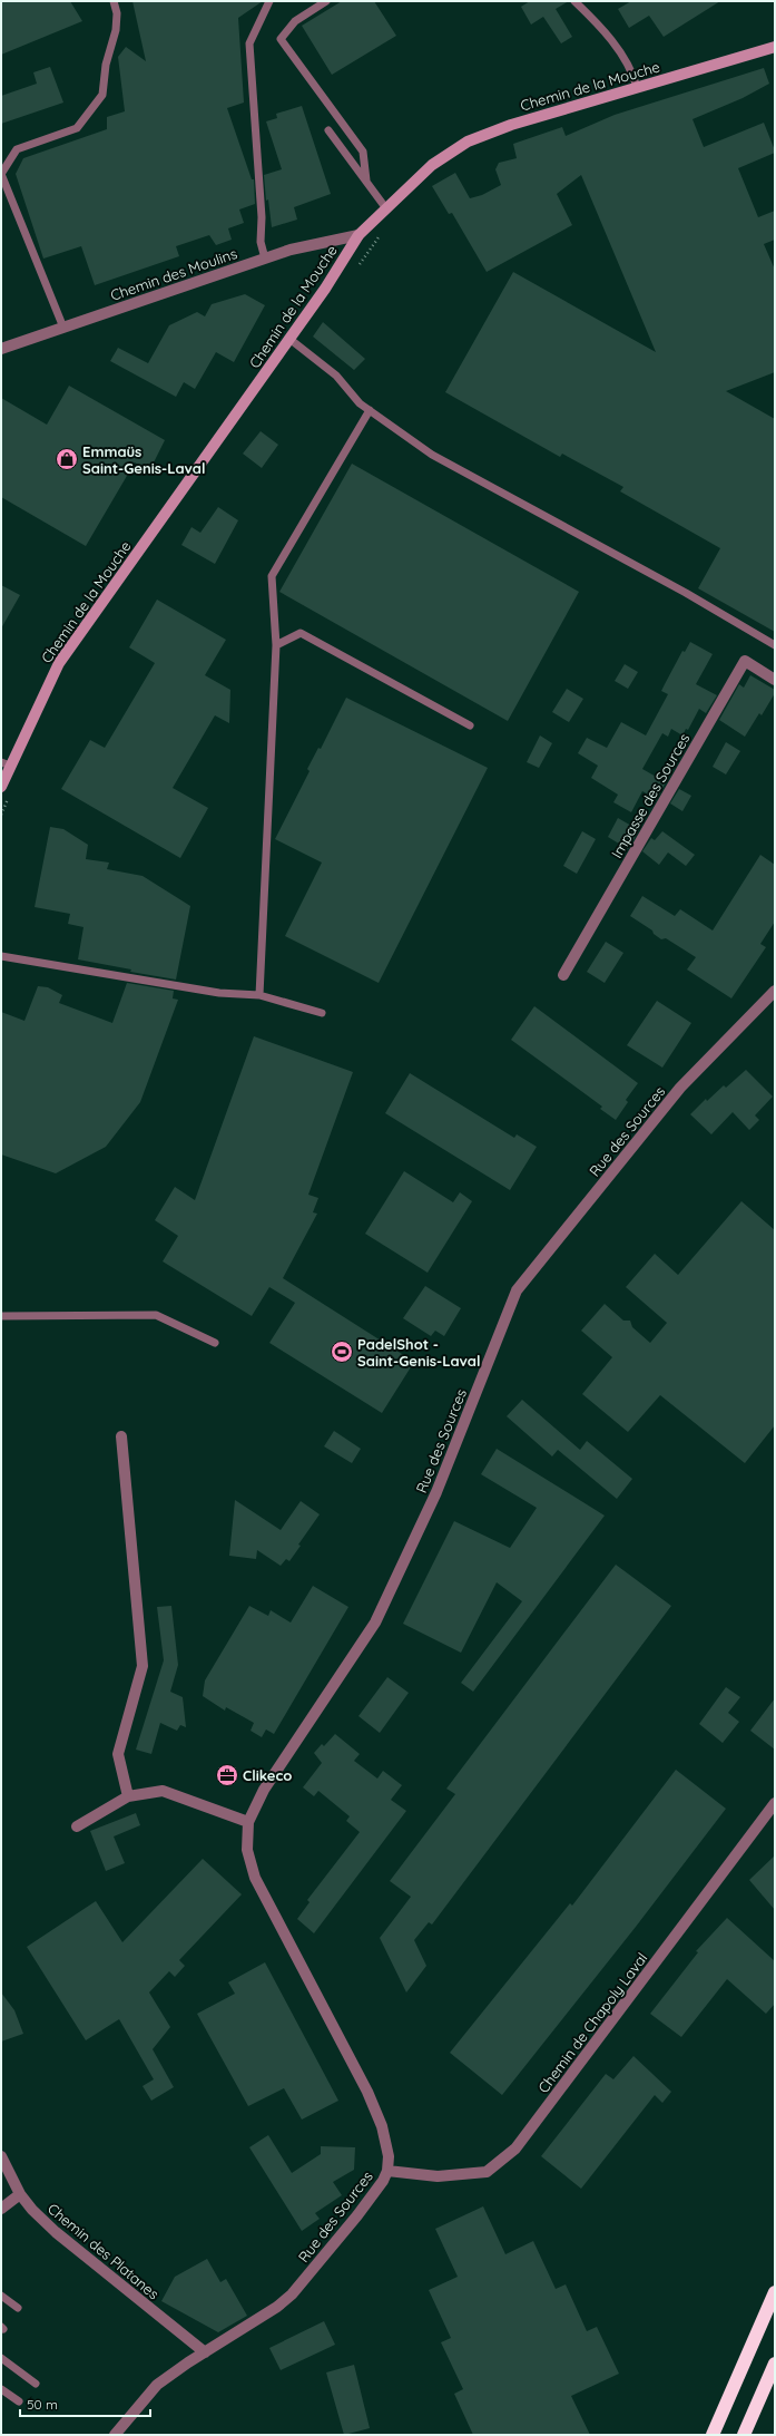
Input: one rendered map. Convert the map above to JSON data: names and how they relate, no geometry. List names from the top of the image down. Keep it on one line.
{"streets":{"street":["Chemin de la Mouche","Chemin des Moulins","Impasse des Sources","Rue des Sources","Chemin de Chapoly Laval","Chemin des Platanes"]},"crossings":[["Chemin de la Mouche","Chemin des Moulins"],["Rue des Sources","Chemin de Chapoly Laval"],["Rue des Sources","Chemin des Platanes"]],"places":{"shop":["Emmaüs Saint-Genis-Laval"],"sports":["PadelShot - Saint-Genis-Laval"],"office":["Clikeco"]},"scale_bar":"50 m"}
